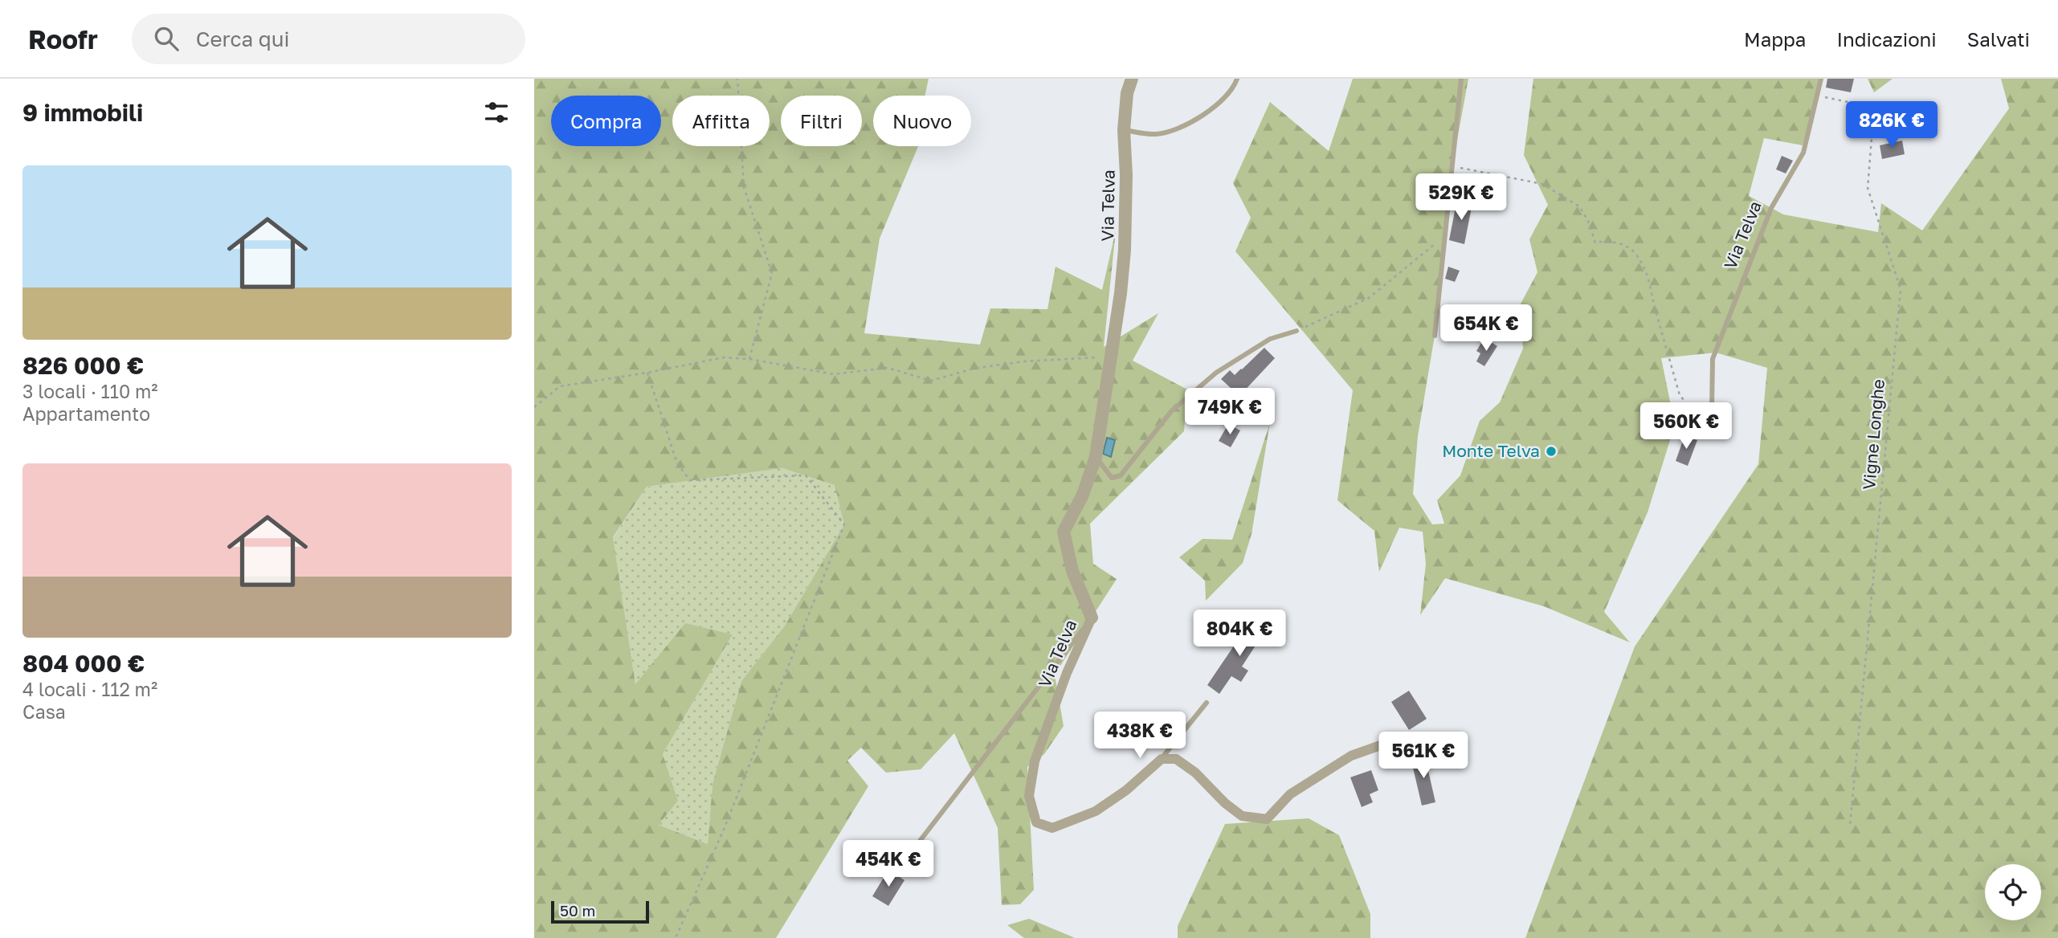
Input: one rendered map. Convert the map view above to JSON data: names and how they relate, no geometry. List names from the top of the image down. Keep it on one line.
{"streets":{"street":["Via Telva"],"path":["Vigne Longhe"]},"crossings":[["Via Telva","Vigne Longhe"]],"places":["Monte Telva"],"scale_bar":"50 m","page":{"header":"Roofr","search":"Cerca qui","nav":["Mappa","Indicazioni","Salvati"],"heading":"9 immobili","chip":["Compra","Affitta","Filtri","Nuovo"],"price":["826K €","529K €","654K €","749K €","560K €","804K €","438K €","561K €","454K €"],"list":[{"name":"826 000 €","note":"3 locali · 110 m² · Appartamento"},{"name":"804 000 €","note":"4 locali · 112 m² · Casa"}],"scale":"50 m"}}
